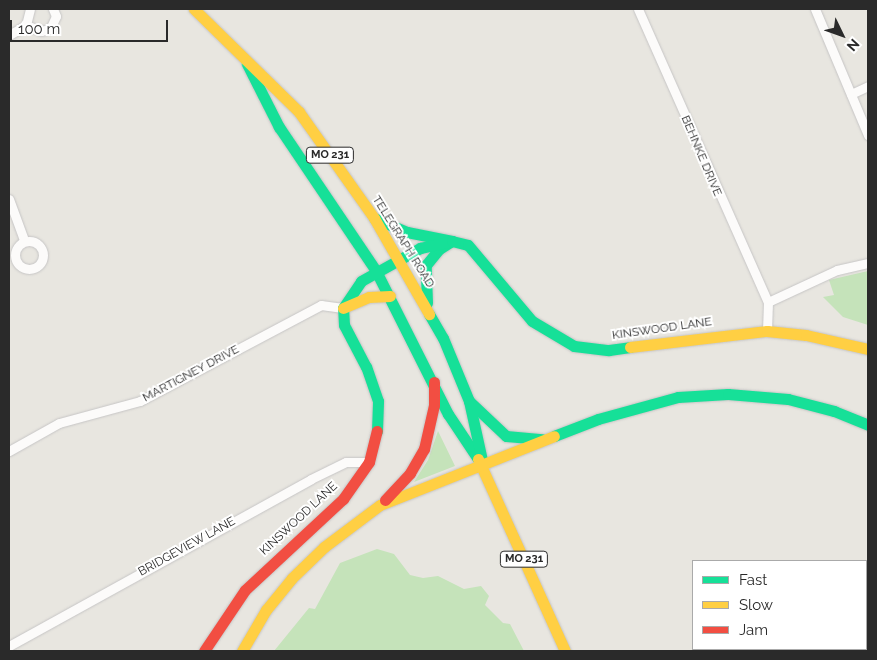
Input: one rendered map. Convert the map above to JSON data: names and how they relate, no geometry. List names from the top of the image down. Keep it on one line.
{"streets":{"main road":["MO 231","TELEGRAPH ROAD","KINSWOOD LANE"],"street":["BEHNKE DRIVE","MARTIGNEY DRIVE","BRIDGEVIEW LANE"]},"crossings":[["TELEGRAPH ROAD","KINSWOOD LANE"],["KINSWOOD LANE","MARTIGNEY DRIVE"],["KINSWOOD LANE","BRIDGEVIEW LANE"]],"legend":["Fast","Slow","Jam"],"scale_bar":"100 m","north":"bottom right"}
